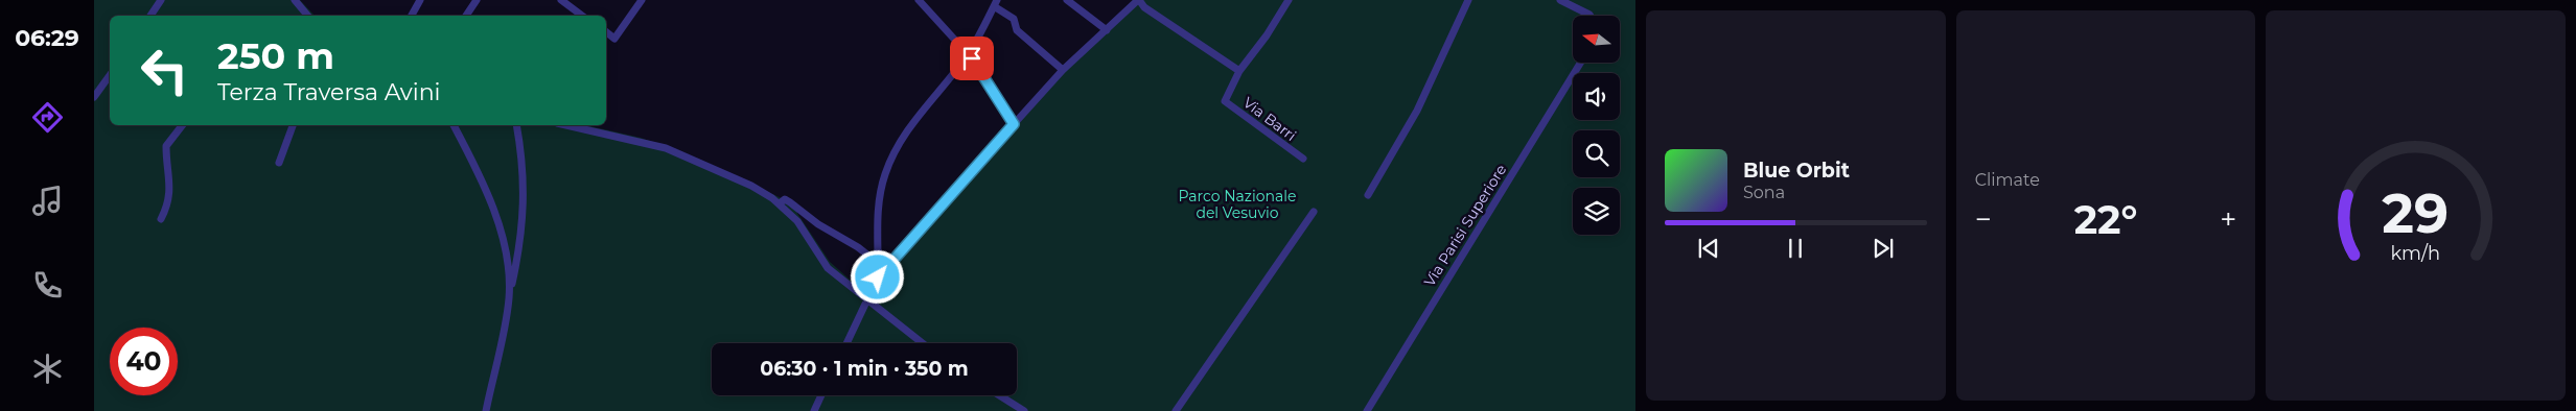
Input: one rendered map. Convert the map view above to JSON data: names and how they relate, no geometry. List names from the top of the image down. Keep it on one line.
{"streets":{"street":["Via Barri","Via Parisi Superiore"]},"parks":["Parco Nazionale del Vesuvio"],"north":"left","page":{"tabs":"06:29","tile":"Climate","turn":["250 m","Terza Traversa Avini"],"song":["Blue Orbit","Sona"],"heat":["−","22°","+"],"limit":"40","trip":"06:30 · 1 min · 350 m","gauge":["29","km/h"]}}
